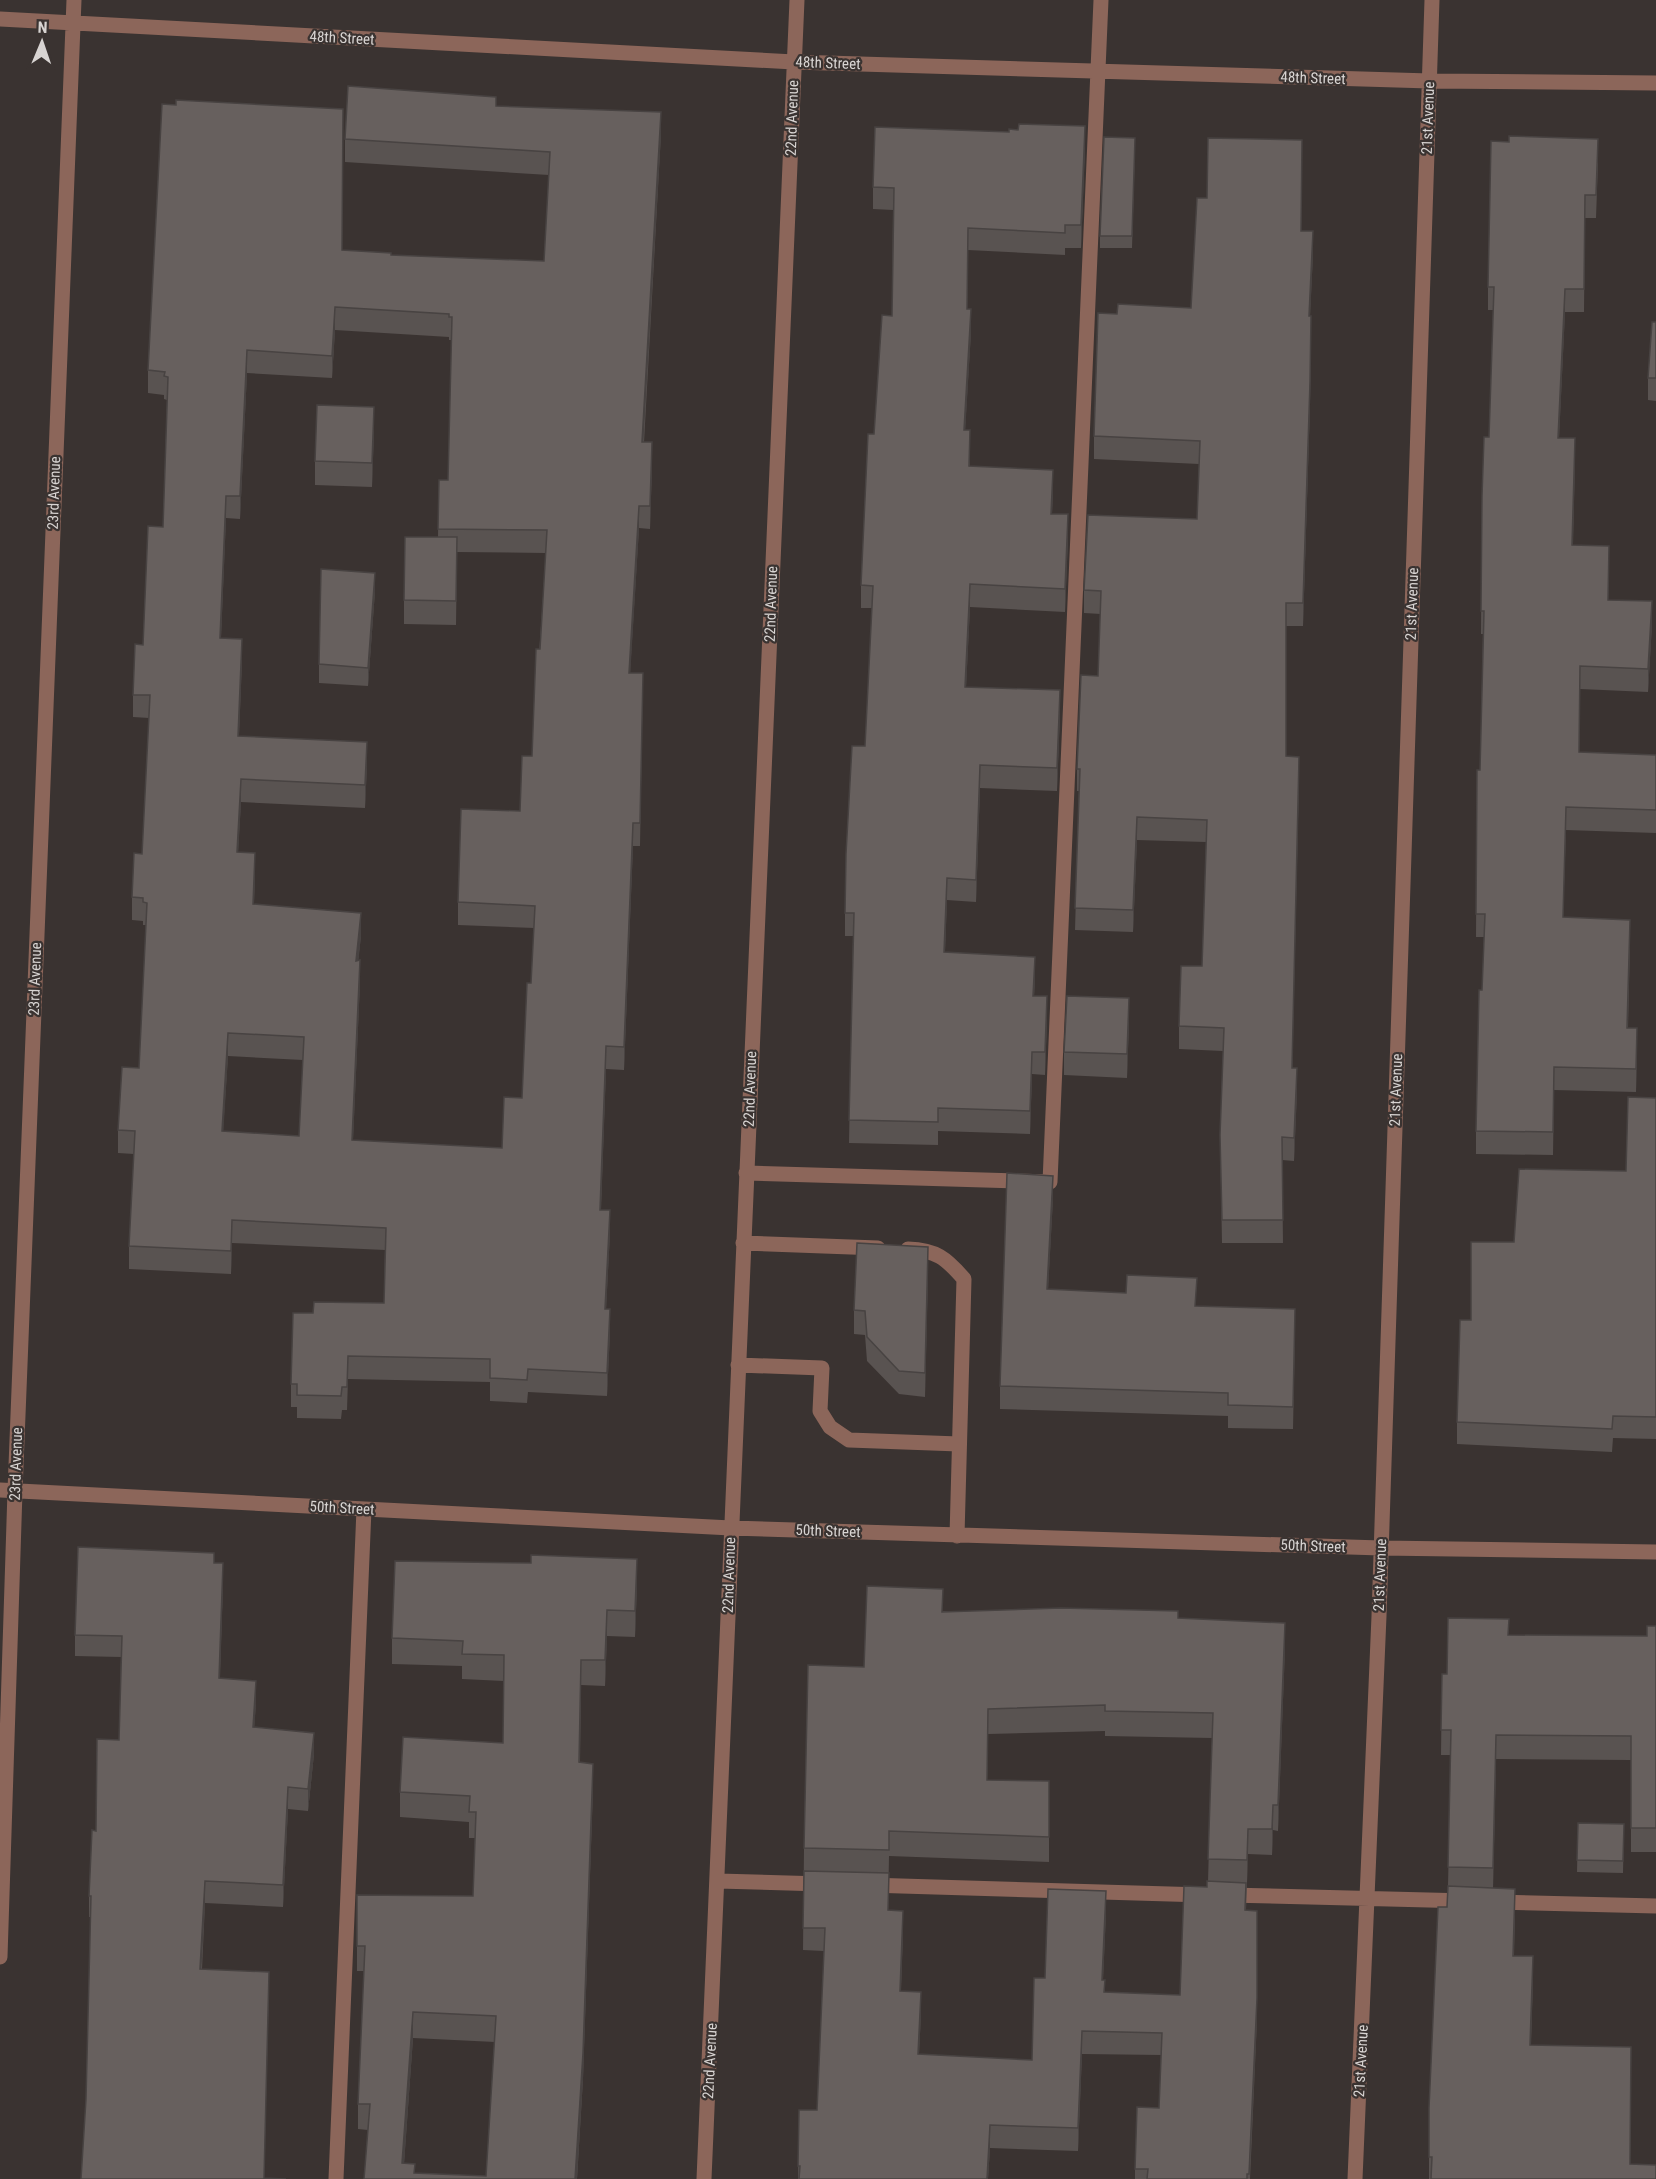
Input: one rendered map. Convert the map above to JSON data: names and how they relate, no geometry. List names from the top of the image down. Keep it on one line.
{"streets":{"street":["48th Street","22nd Avenue","21st Avenue","23rd Avenue","50th Street"]},"crossings":[["48th Street","22nd Avenue"],["48th Street","21st Avenue"],["48th Street","23rd Avenue"],["22nd Avenue","50th Street"],["21st Avenue","50th Street"],["23rd Avenue","50th Street"]],"north":"top"}
